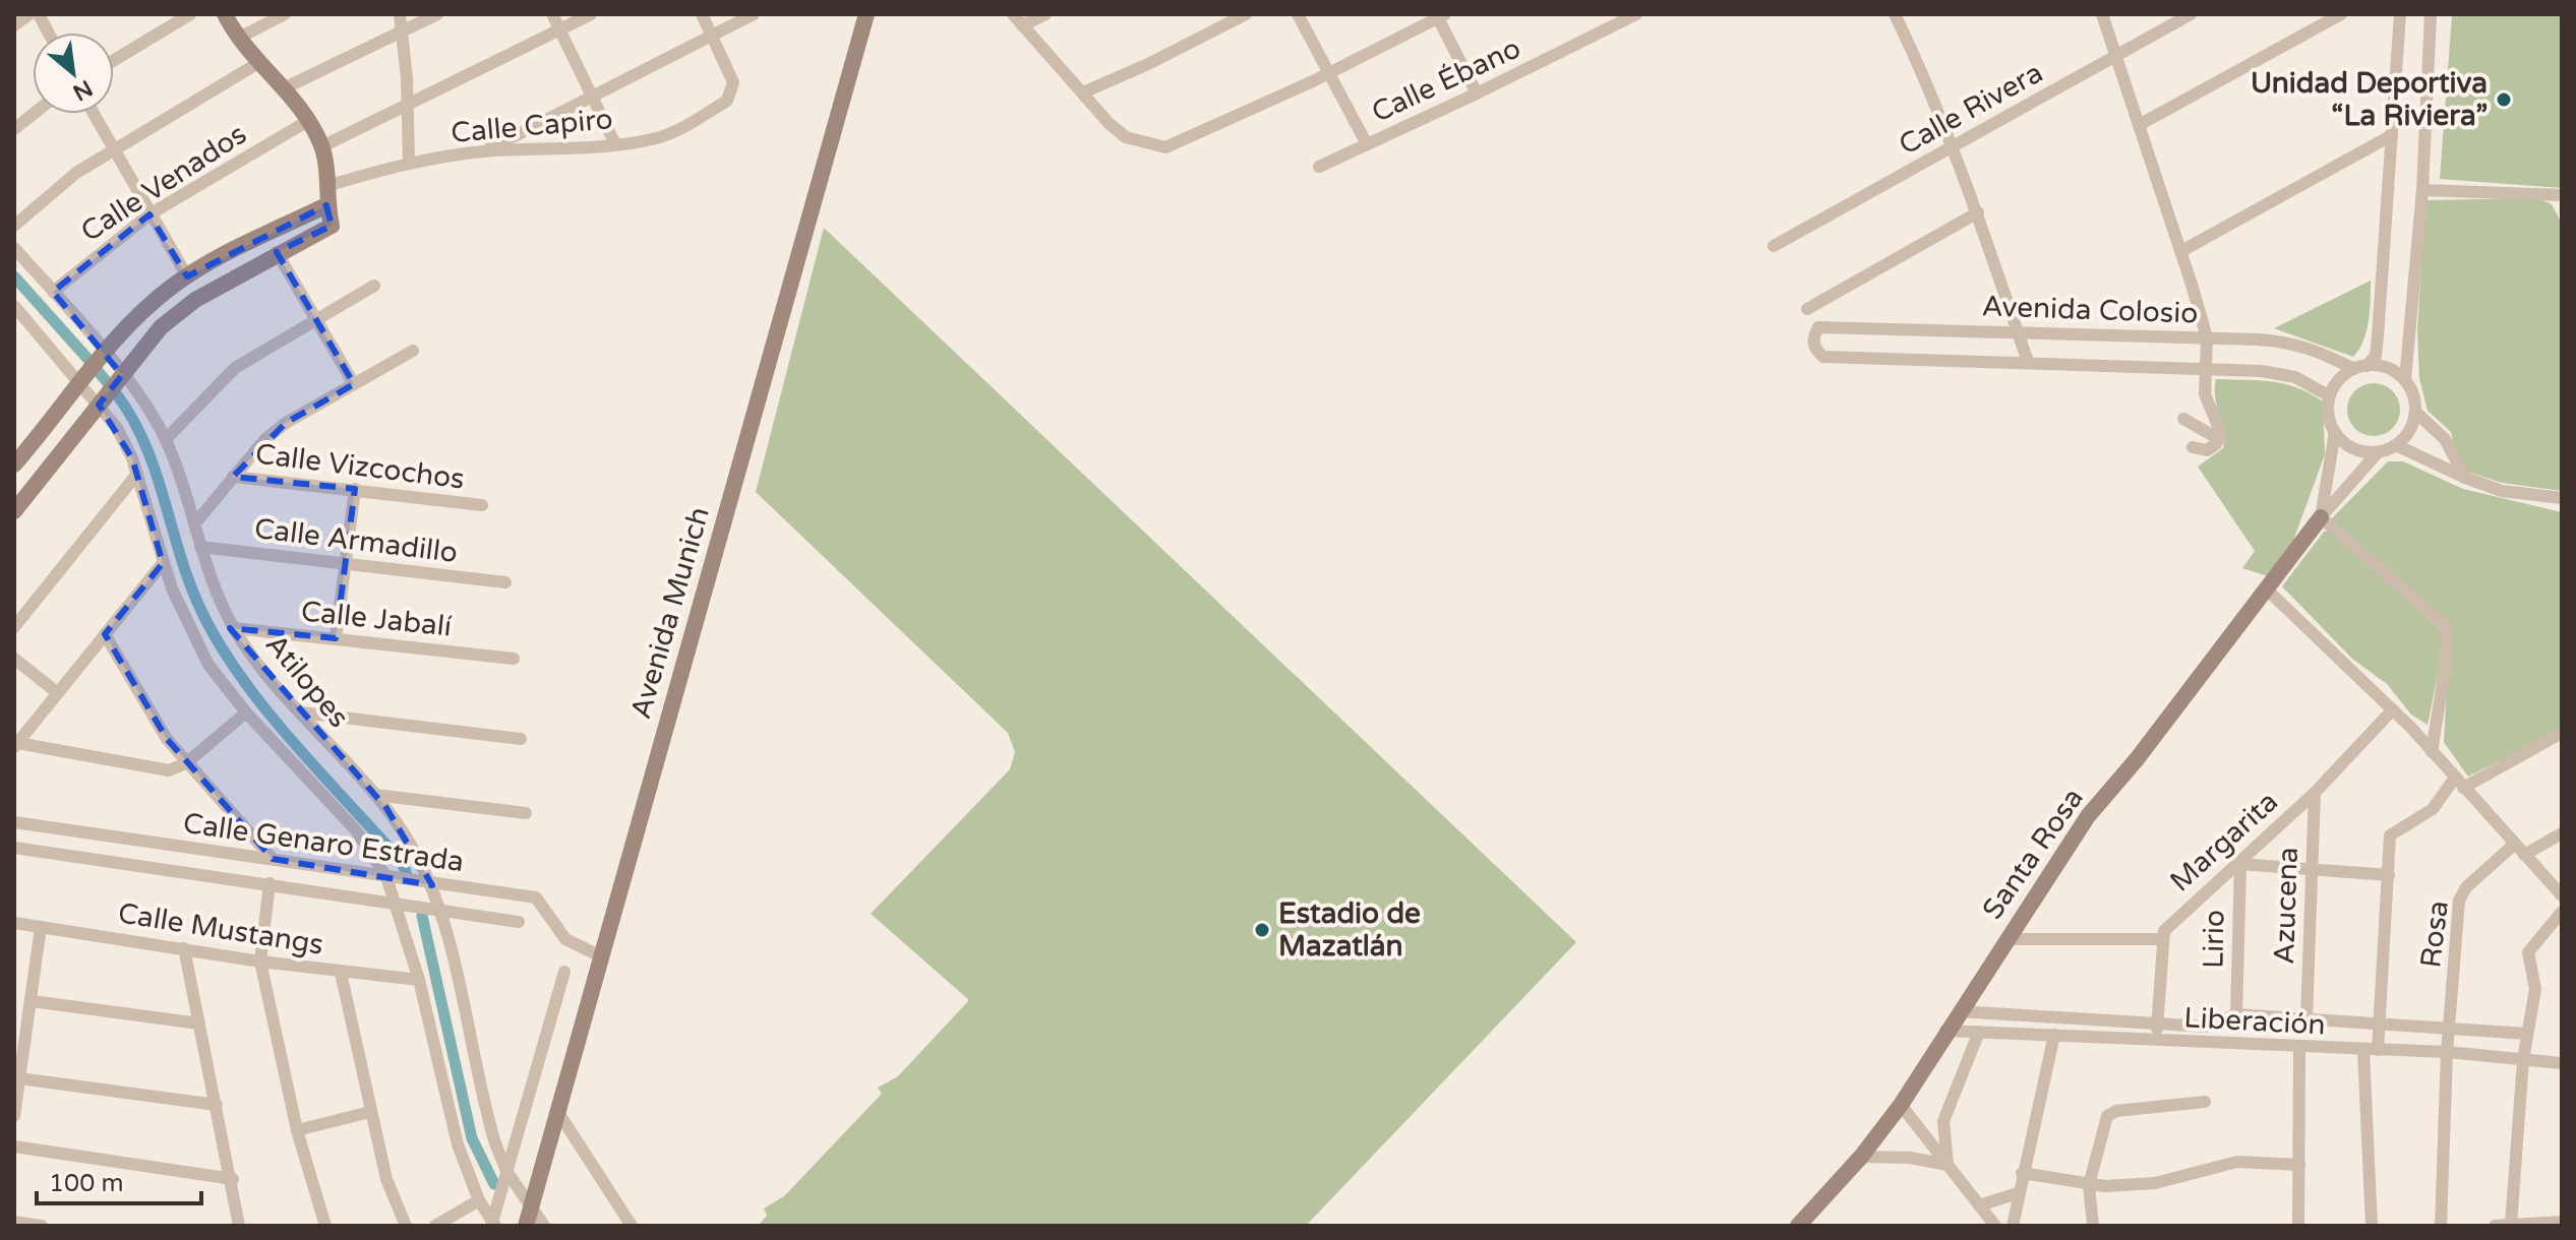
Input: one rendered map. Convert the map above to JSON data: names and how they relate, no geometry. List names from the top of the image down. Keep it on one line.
{"streets":{"main road":["Avenida Munich","Santa Rosa"],"street":["Calle Ébano","Calle Rivera","Calle Capiro","Calle Venados","Avenida Colosio","Calle Vizcochos","Calle Armadillo","Calle Jabalí","Atilopes","Margarita","Calle Genaro Estrada","Azucena","Calle Mustangs","Rosa","Lirio","Liberación"]},"crossings":[["Calle Venados","Atilopes"],["Calle Armadillo","Atilopes"],["Avenida Munich","Atilopes"],["Avenida Munich","Calle Genaro Estrada"],["Calle Jabalí","Atilopes"],["Atilopes","Calle Genaro Estrada"],["Margarita","Azucena"],["Margarita","Lirio"],["Santa Rosa","Liberación"],["Rosa","Liberación"]],"places":["Unidad Deportiva “La Riviera”","Estadio de Mazatlán"],"scale_bar":"100 m","north":"bottom right"}
